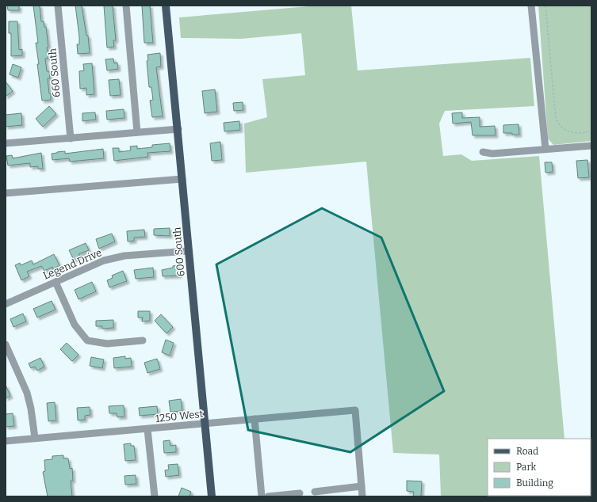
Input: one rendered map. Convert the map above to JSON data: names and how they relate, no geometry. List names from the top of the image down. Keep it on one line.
{"streets":{"main road":["600 South"],"street":["660 South","Legend Drive","1250 West"]},"crossings":[["600 South","Legend Drive"],["600 South","1250 West"]],"legend":["Road","Park","Building"]}
